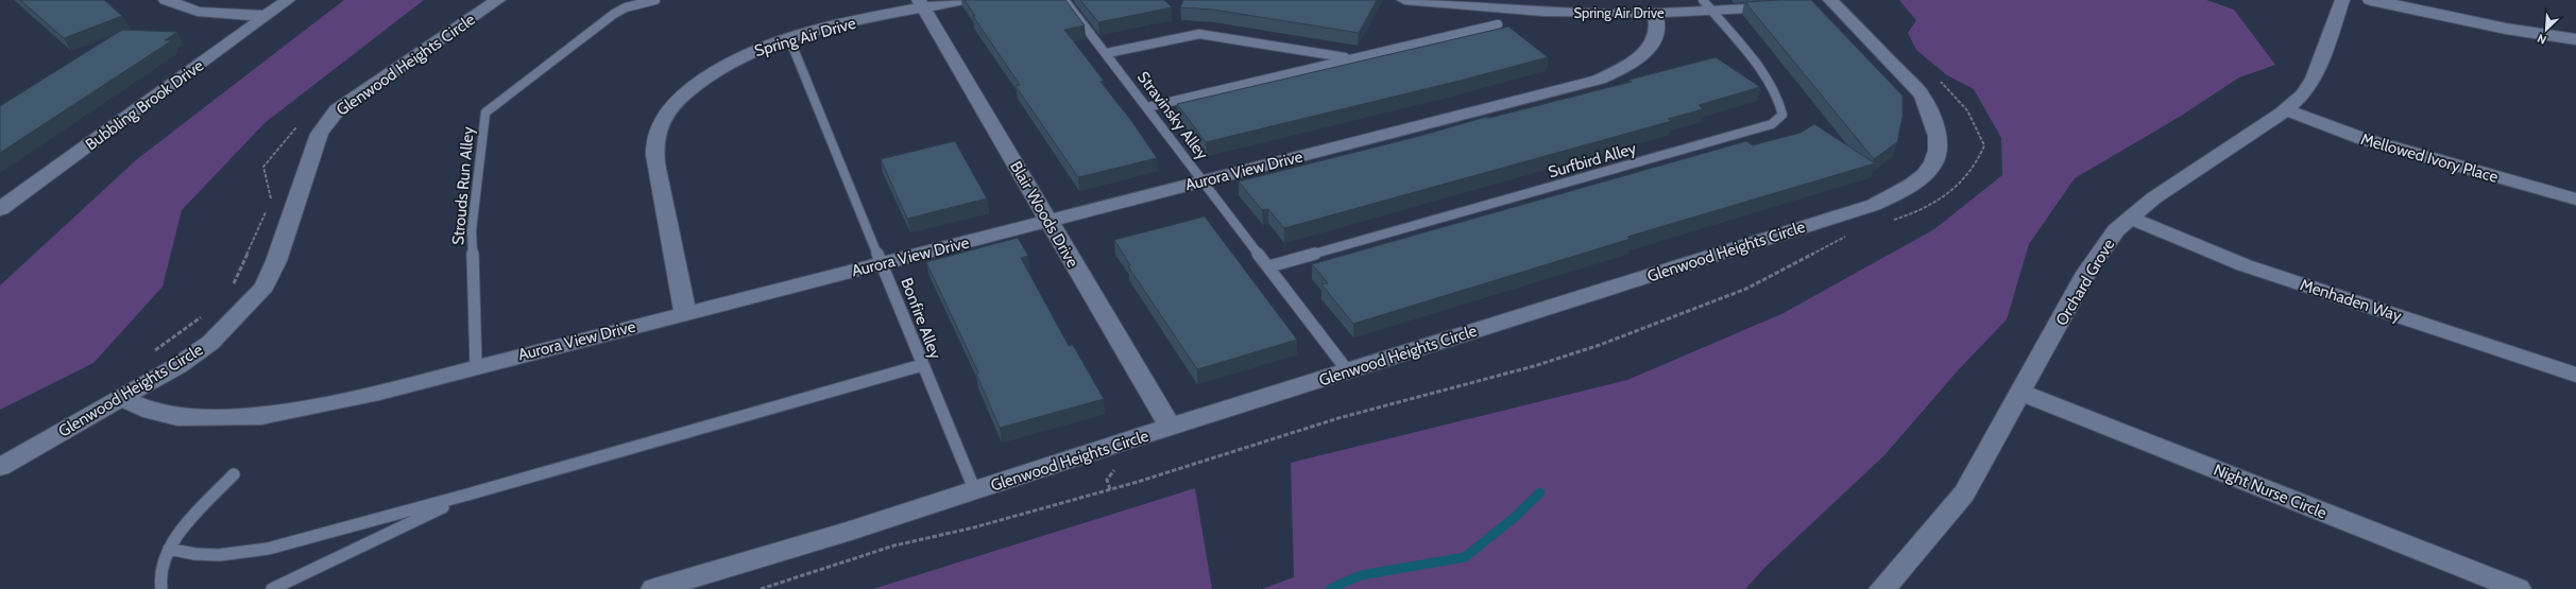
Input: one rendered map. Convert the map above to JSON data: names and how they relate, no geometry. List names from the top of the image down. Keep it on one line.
{"streets":{"street":["Spring Air Drive","Glenwood Heights Circle","Bubbling Brook Drive","Mellowed Ivory Place","Aurora View Drive","Blair Woods Drive","Orchard Grove","Menhaden Way","Night Nurse Circle"],"lane":["Stravinsky Alley","Surfbird Alley","Strouds Run Alley","Bonfire Alley"]},"crossings":[["Spring Air Drive","Surfbird Alley"],["Spring Air Drive","Aurora View Drive"],["Spring Air Drive","Blair Woods Drive"],["Spring Air Drive","Bonfire Alley"],["Glenwood Heights Circle","Stravinsky Alley"],["Glenwood Heights Circle","Aurora View Drive"],["Glenwood Heights Circle","Blair Woods Drive"],["Glenwood Heights Circle","Bonfire Alley"],["Stravinsky Alley","Surfbird Alley"],["Stravinsky Alley","Aurora View Drive"],["Mellowed Ivory Place","Orchard Grove"],["Aurora View Drive","Strouds Run Alley"],["Aurora View Drive","Blair Woods Drive"],["Aurora View Drive","Bonfire Alley"],["Orchard Grove","Menhaden Way"],["Orchard Grove","Night Nurse Circle"]],"north":"bottom left"}
